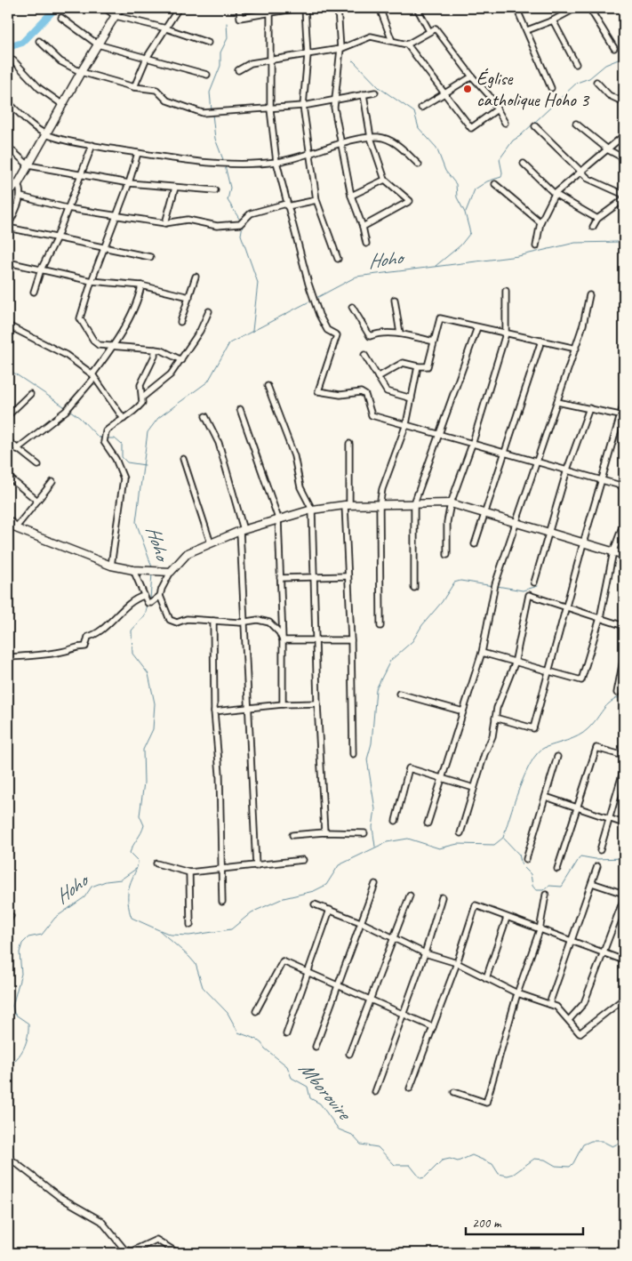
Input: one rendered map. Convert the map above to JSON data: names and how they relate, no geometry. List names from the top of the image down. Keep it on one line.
{"water":["Hoho","Mborovire"],"places":["Église catholique Hoho 3"],"scale_bar":"200 m"}
